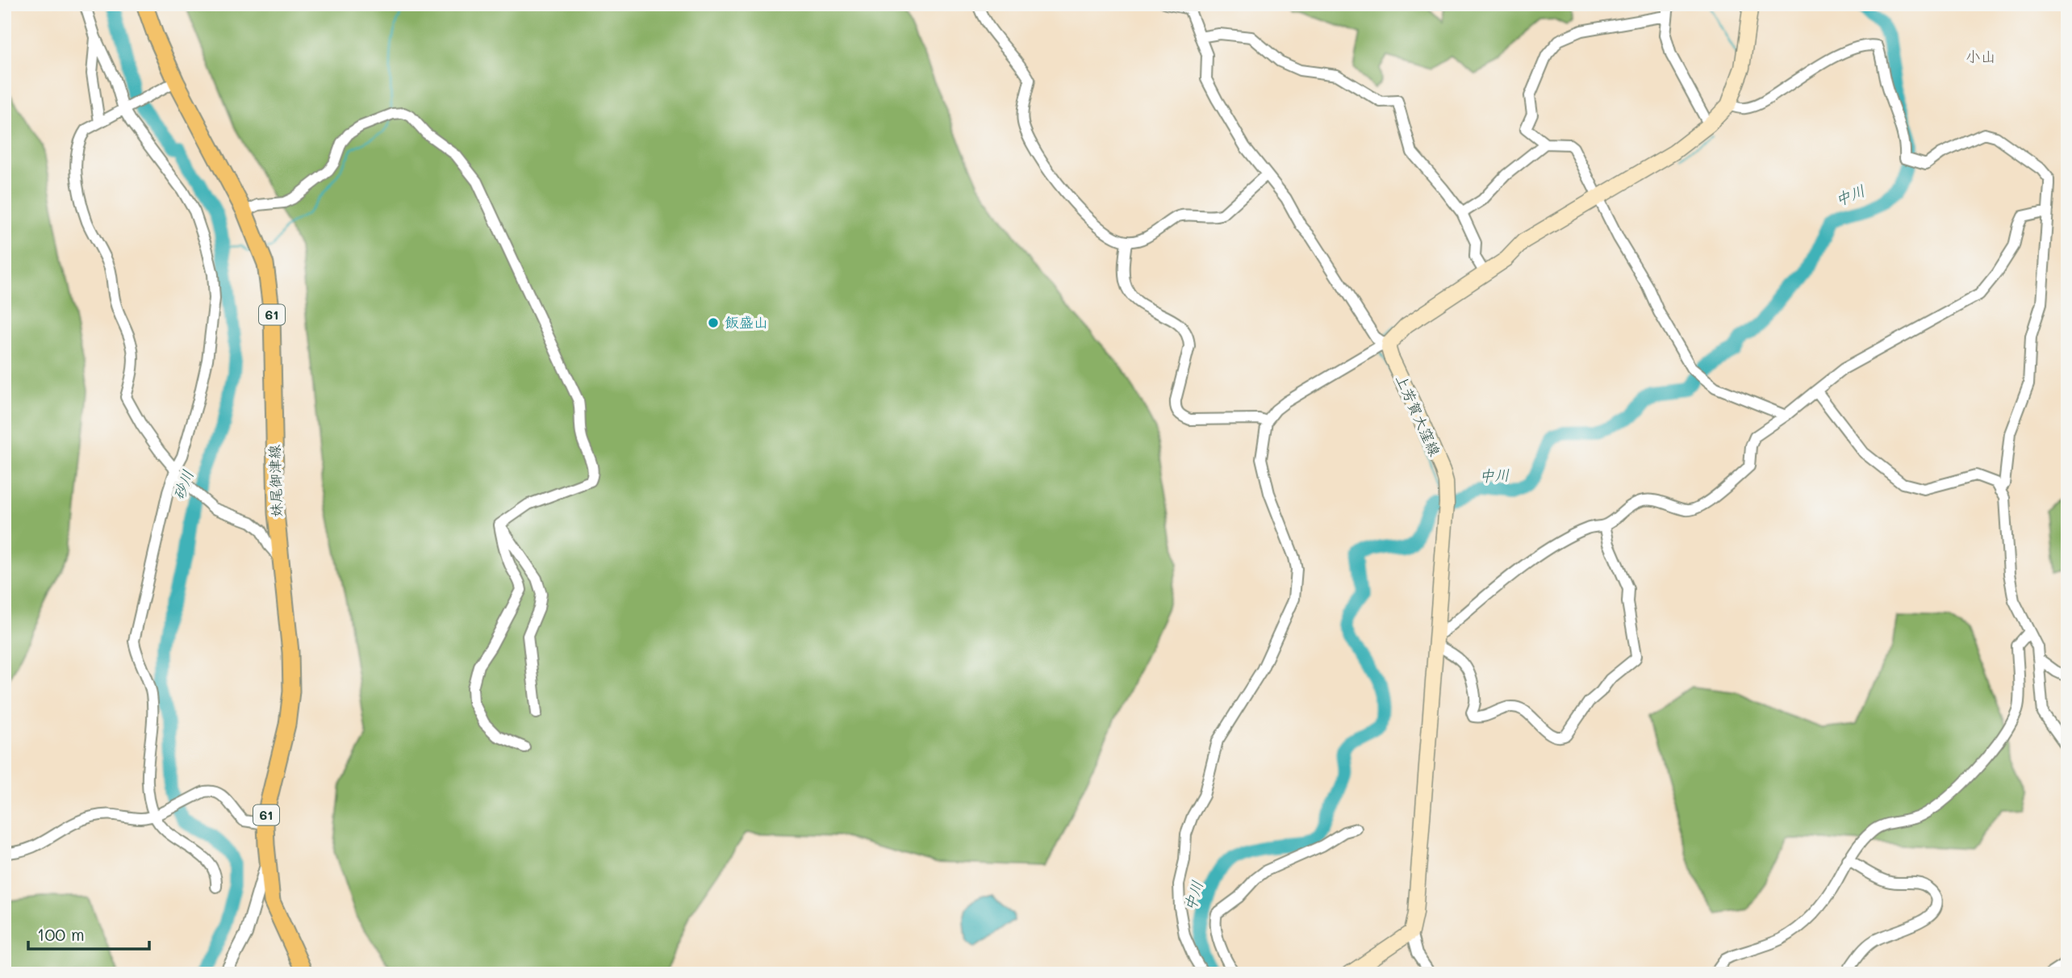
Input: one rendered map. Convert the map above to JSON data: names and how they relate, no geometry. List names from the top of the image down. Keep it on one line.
{"streets":{"main road":["61","上芳賀大窪線","妹尾御津線"]},"districts":["小山"],"water":["中川","砂川"],"places":["飯盛山"],"scale_bar":"100 m"}
